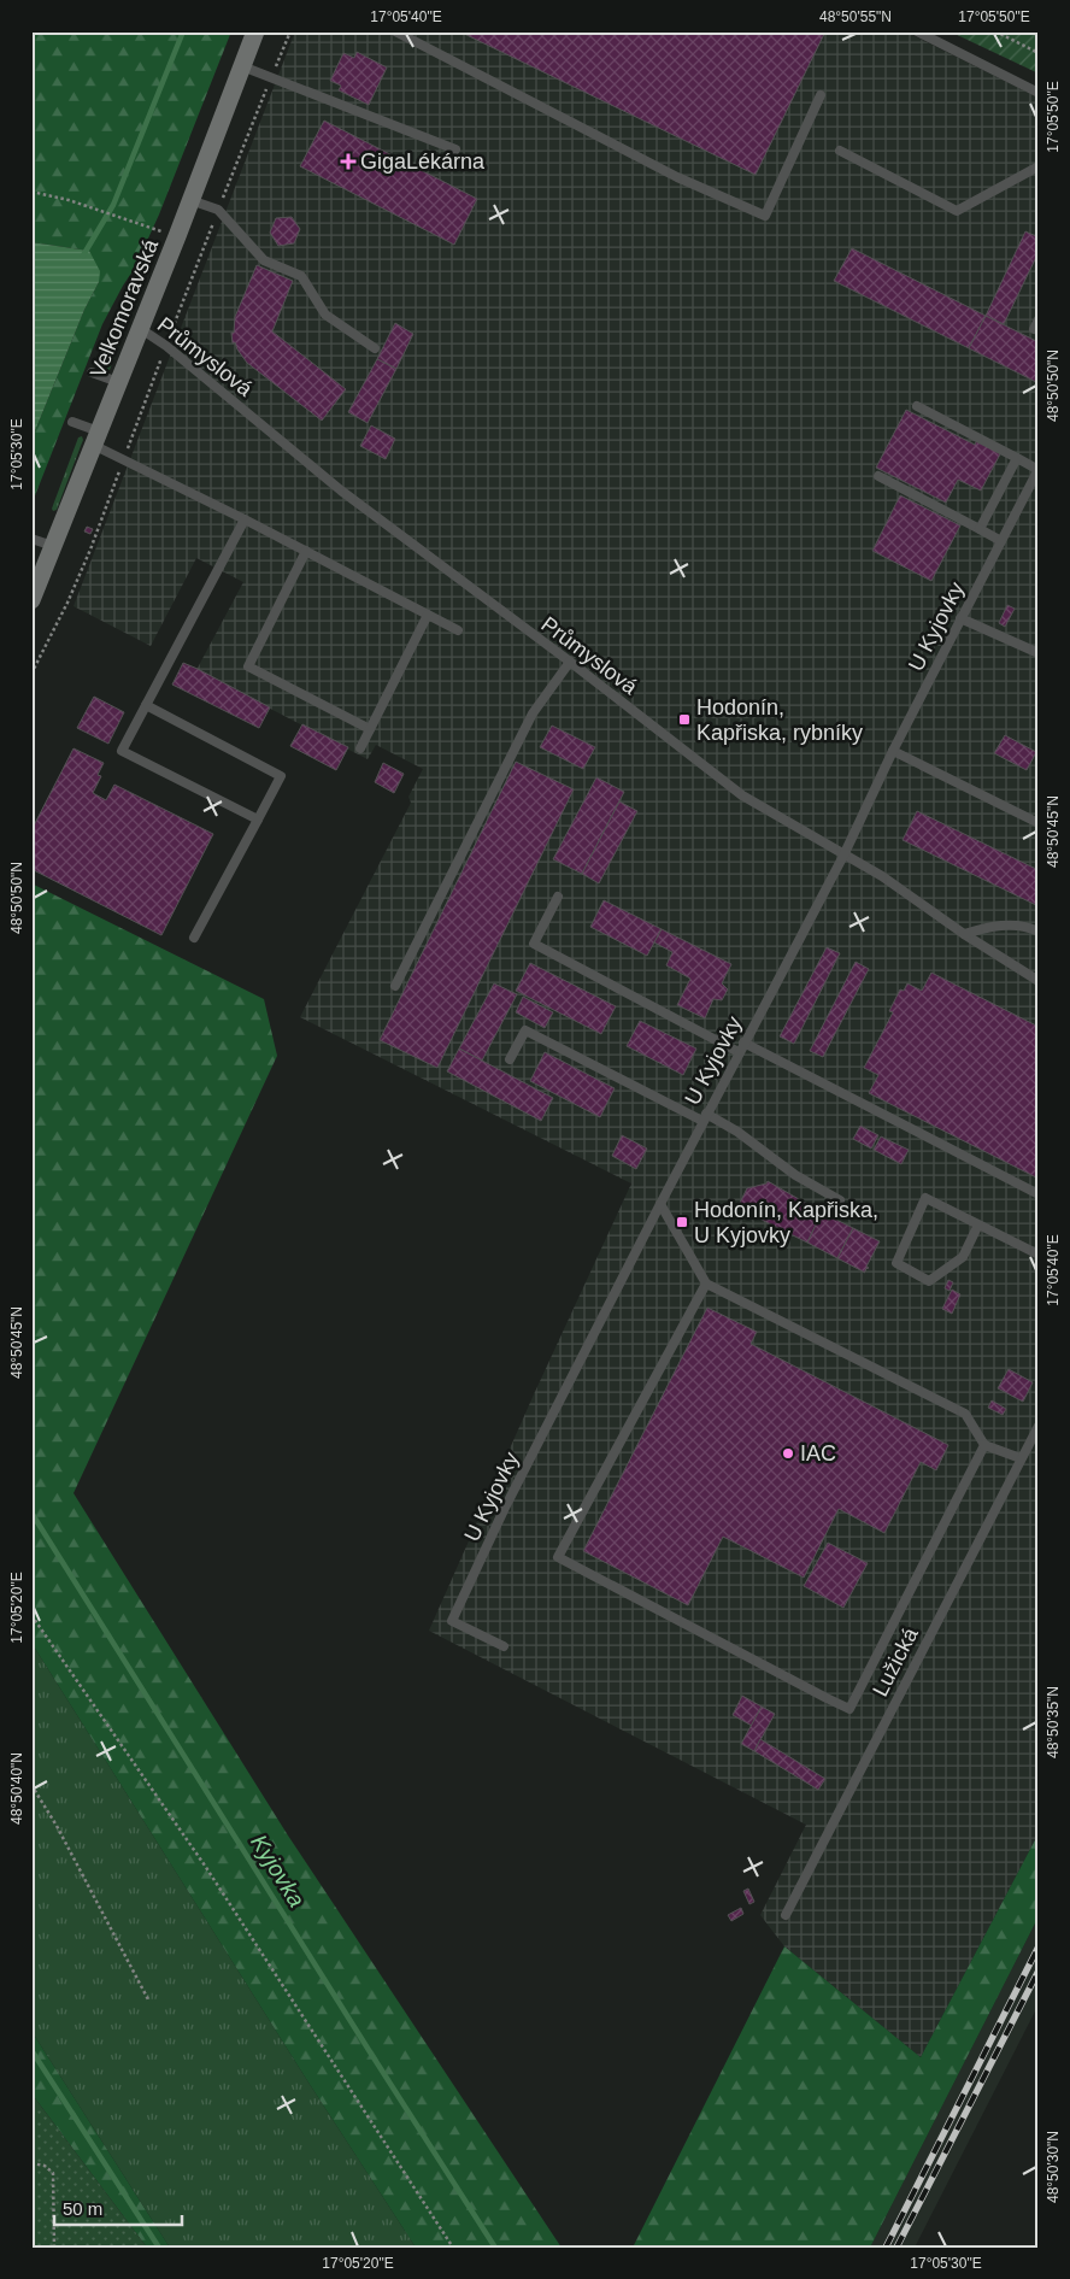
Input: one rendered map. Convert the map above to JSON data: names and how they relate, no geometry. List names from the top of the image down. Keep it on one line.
{"streets":{"street":["Velkomoravská"],"lane":["Průmyslová","U Kyjovky","Lužická"]},"crossings":[["Velkomoravská","Průmyslová"],["Průmyslová","U Kyjovky"]],"water":["Kyjovka"],"places":{"health":["GigaLékárna"],"transit":["Hodonín, Kapřiska, rybníky","Hodonín, Kapřiska, U Kyjovky"],"other":["IAC"]},"scale_bar":"50 m","coordinates":["17°05'40\"E","48°50'55\"N","17°05'50\"E","48°50'50\"N","17°05'30\"E","48°50'45\"N","17°05'20\"E","48°50'35\"N","48°50'40\"N","48°50'30\"N"]}
